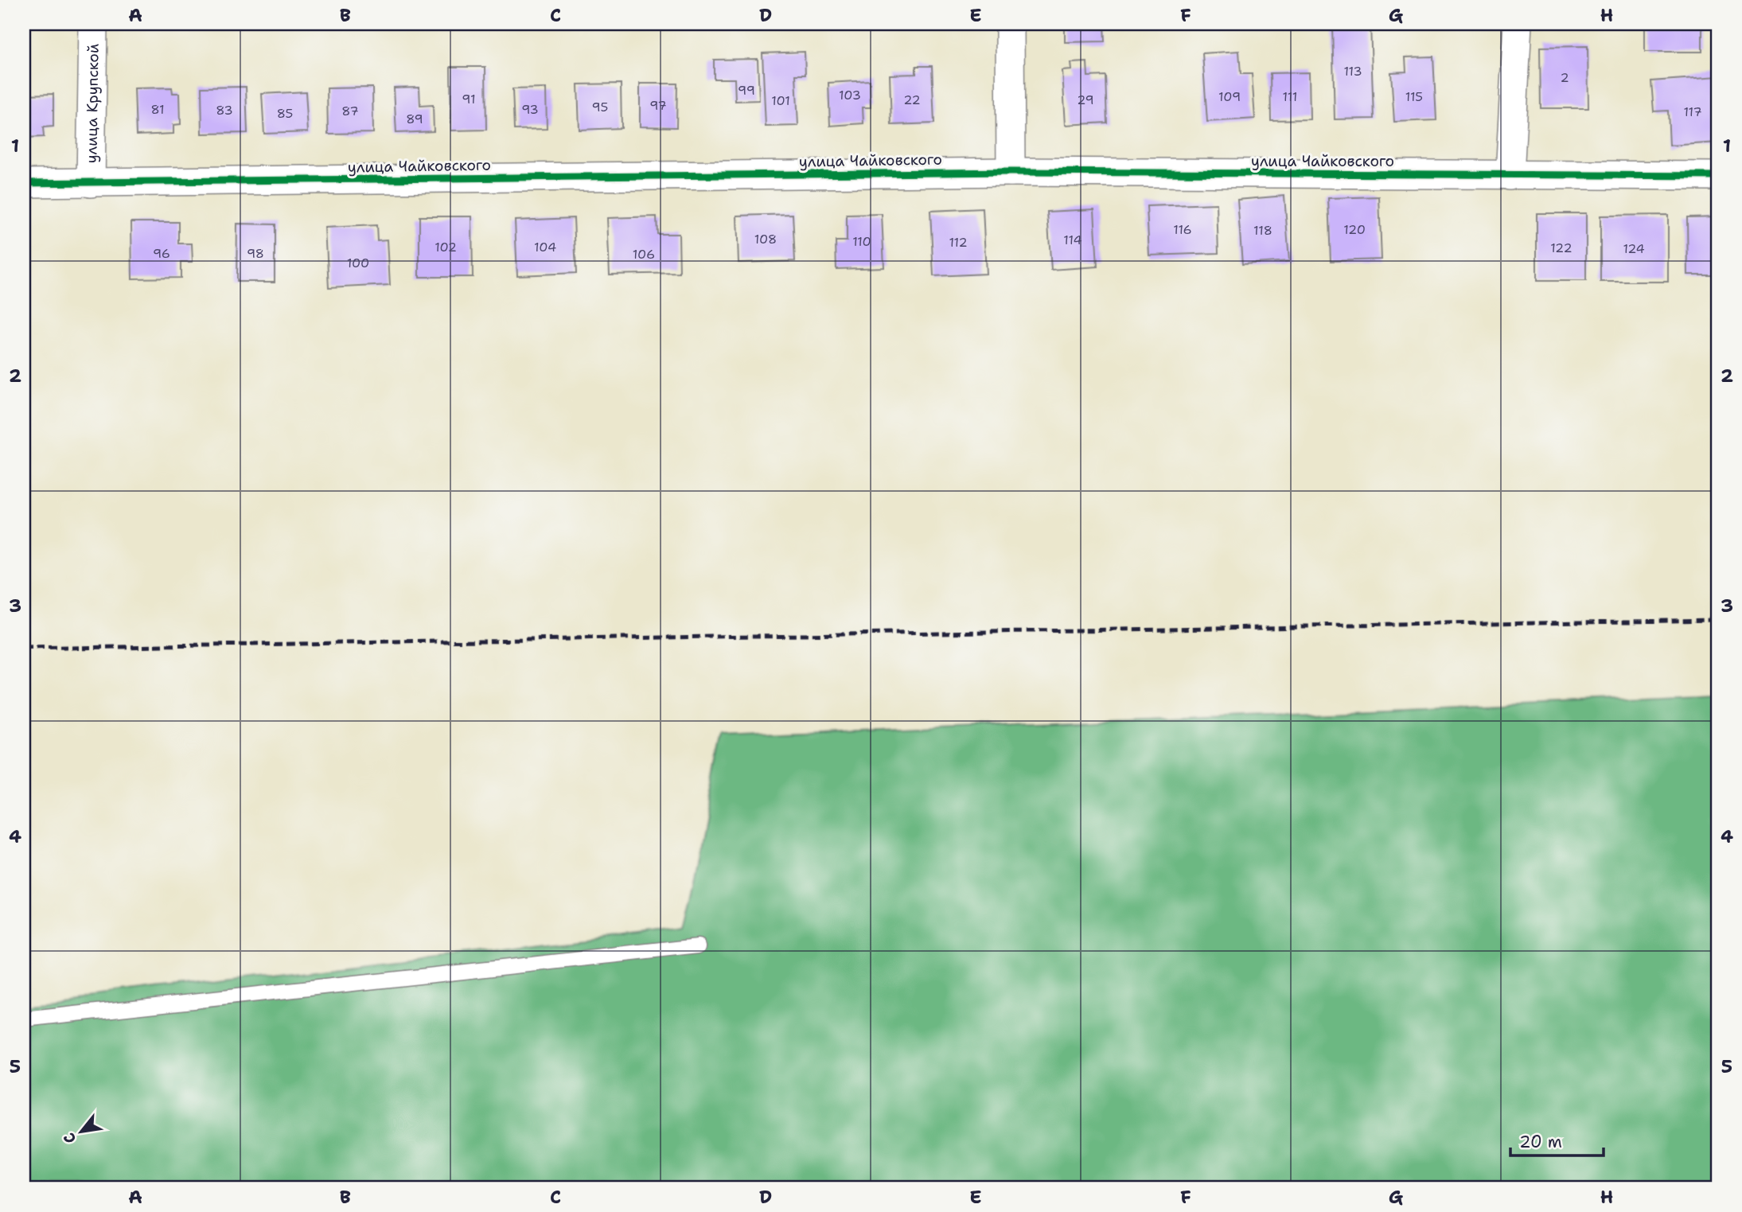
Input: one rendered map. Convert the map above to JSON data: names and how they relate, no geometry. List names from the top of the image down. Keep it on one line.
{"streets":{"street":["улица Крупской","улица Чайковского"]},"crossings":[["улица Крупской","улица Чайковского"]],"house_numbers":["113","2","99","103","109","111","115","91","22","29","101","97","95","81","93","83","87","117","85","89","116","120","118","108","114","110","112","102","104","122","124","96","98","106","100"],"scale_bar":"20 m","north":"bottom left","grid":{"columns":["A","B","C","D","E","F","G","H"],"rows":["1","2","3","4","5"]}}
